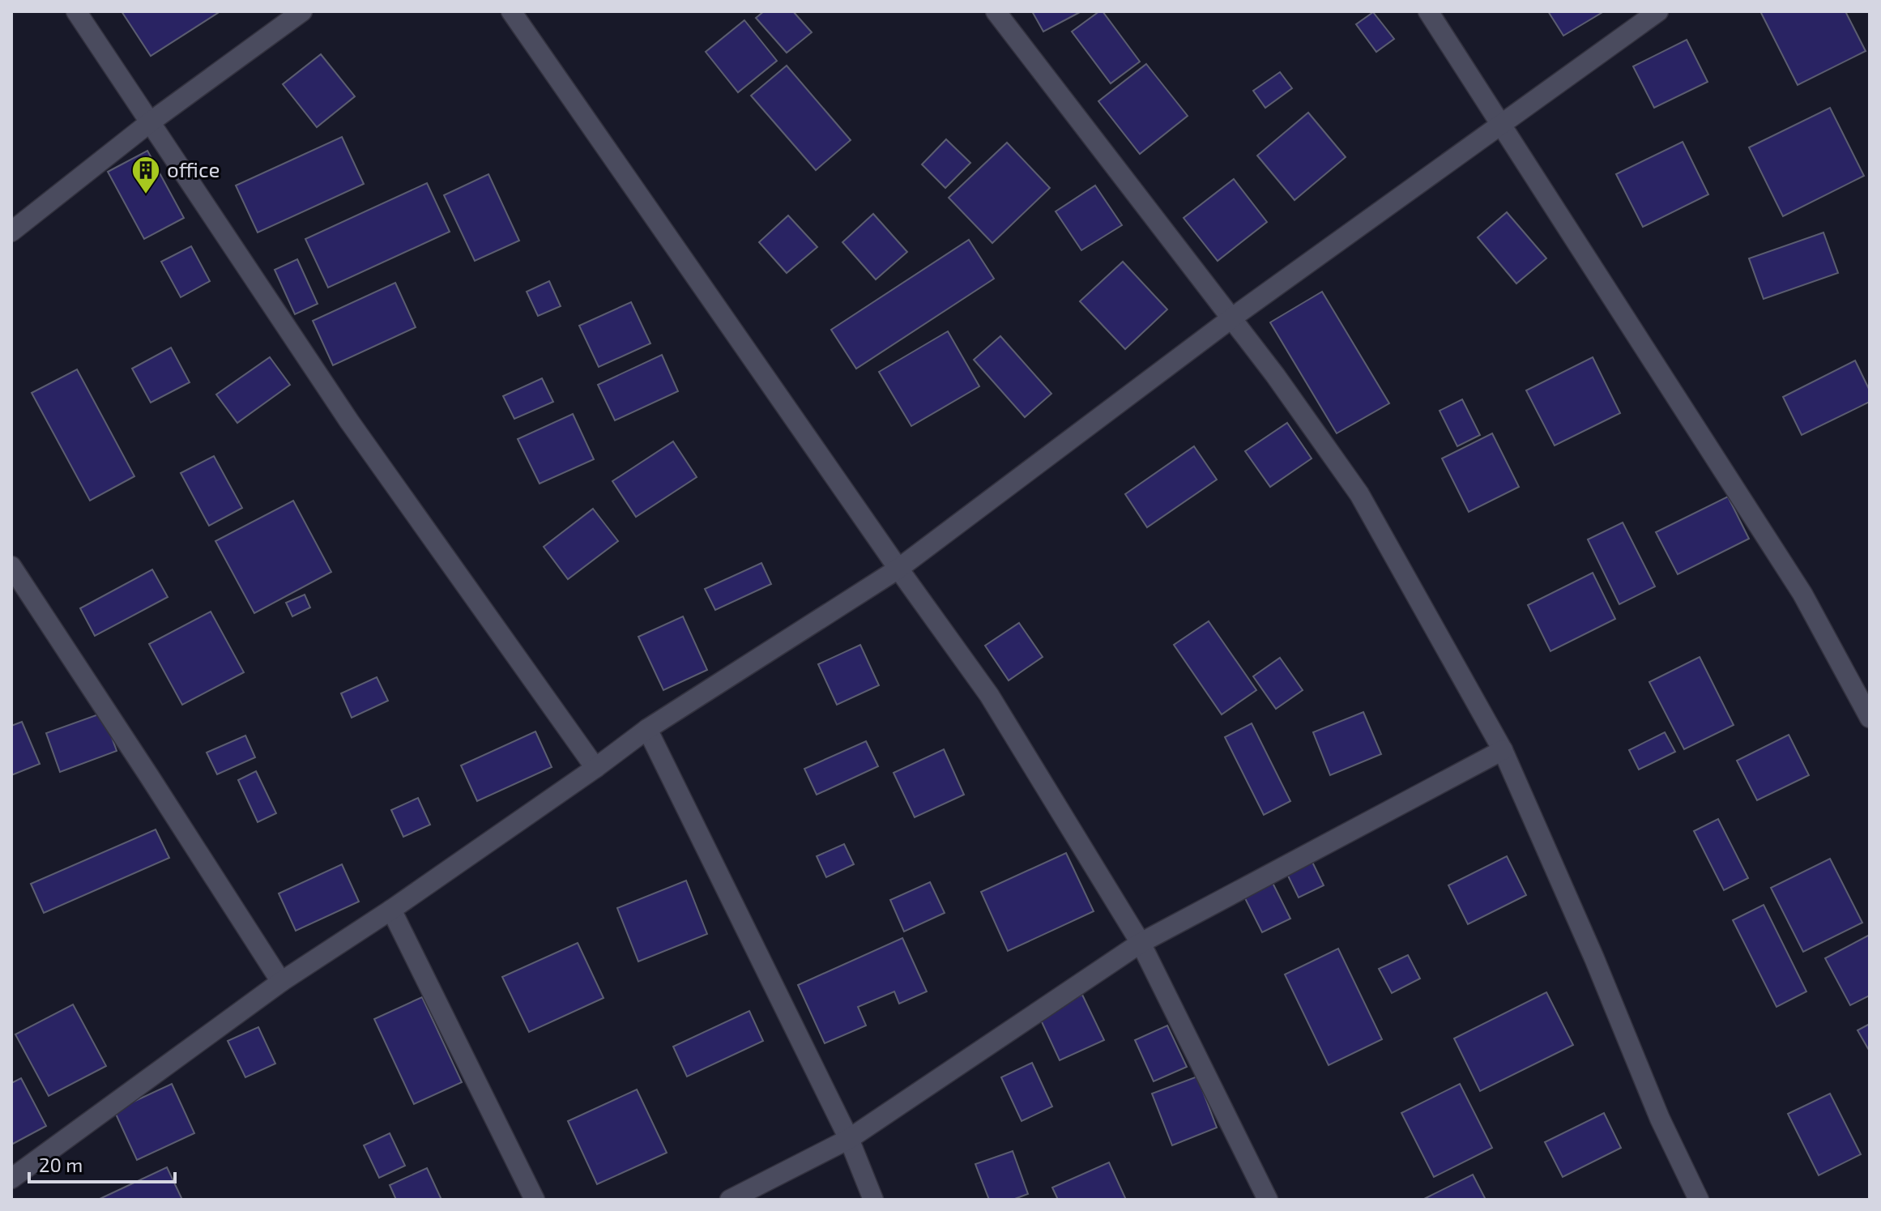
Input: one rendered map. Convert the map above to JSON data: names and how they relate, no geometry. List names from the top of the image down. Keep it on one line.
{"places":{"building":["office"]},"scale_bar":"20 m"}
